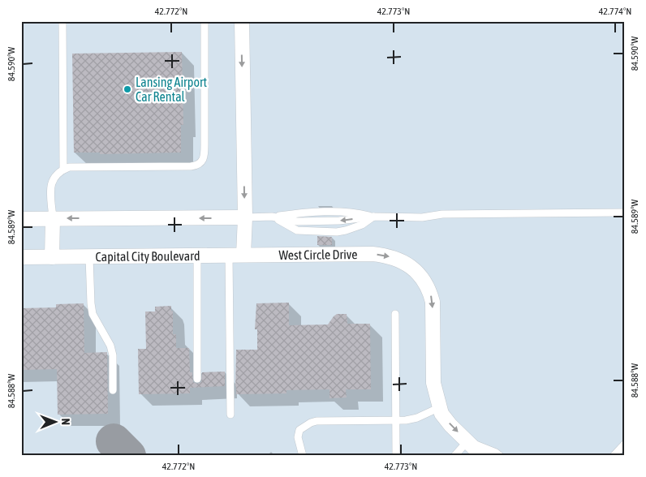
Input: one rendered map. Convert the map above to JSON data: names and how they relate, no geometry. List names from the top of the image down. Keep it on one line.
{"streets":{"street":["West Circle Drive","Capital City Boulevard"]},"crossings":[["West Circle Drive","Capital City Boulevard"]],"one_way":["West Circle Drive"],"places":["Lansing Airport Car Rental"],"north":"right","coordinates":["42.772°N","42.773°N","42.774°N","84.590°W","84.589°W","84.588°W"]}
